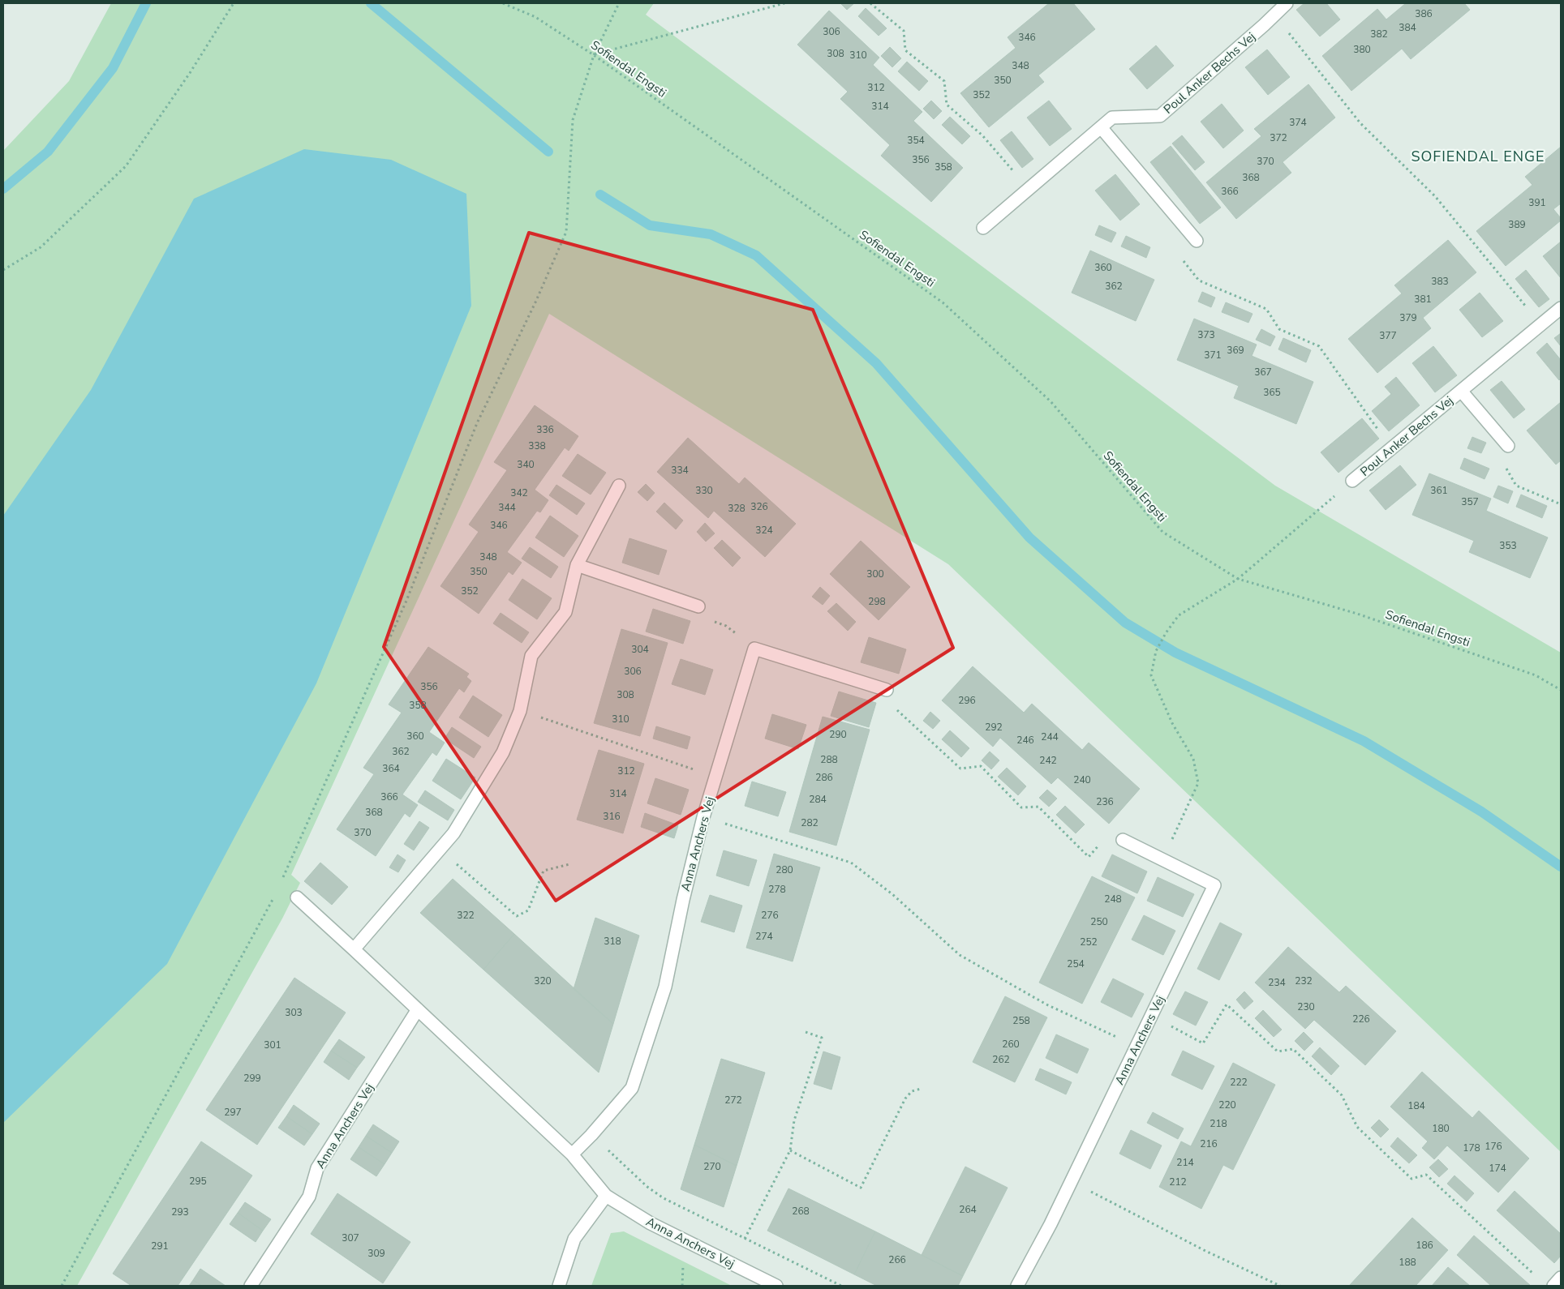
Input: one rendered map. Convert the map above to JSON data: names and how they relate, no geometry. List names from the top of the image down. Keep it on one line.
{"streets":{"street":["Poul Anker Bechs Vej","Anna Anchers Vej"],"path":["Sofiendal Engsti"]},"districts":["SOFIENDAL ENGE"],"house_numbers":["386","384","306","382","346","380","308","310","348","350","312","352","314","374","372","354","356","370","358","368","366","391","389","360","383","362","381","379","373","377","369","371","367","365","336","338","340","334","330","361","342","357","326","344","328","346","324","353","348","350","300","352","298","304","306","356","308","296","358","310","292","290","360","244","246","362","288","242","364","312","286","240","314","366","284","236","368","316","282","370","280","278","248","322","276","250","274","318","252","254","320","232","234","230","303","226","258","260","301","262","299","222","272","220","184","297","218","180","216","176","178","214","270","174","295","212","264","268","293","307","186","291","309","266","188"]}
